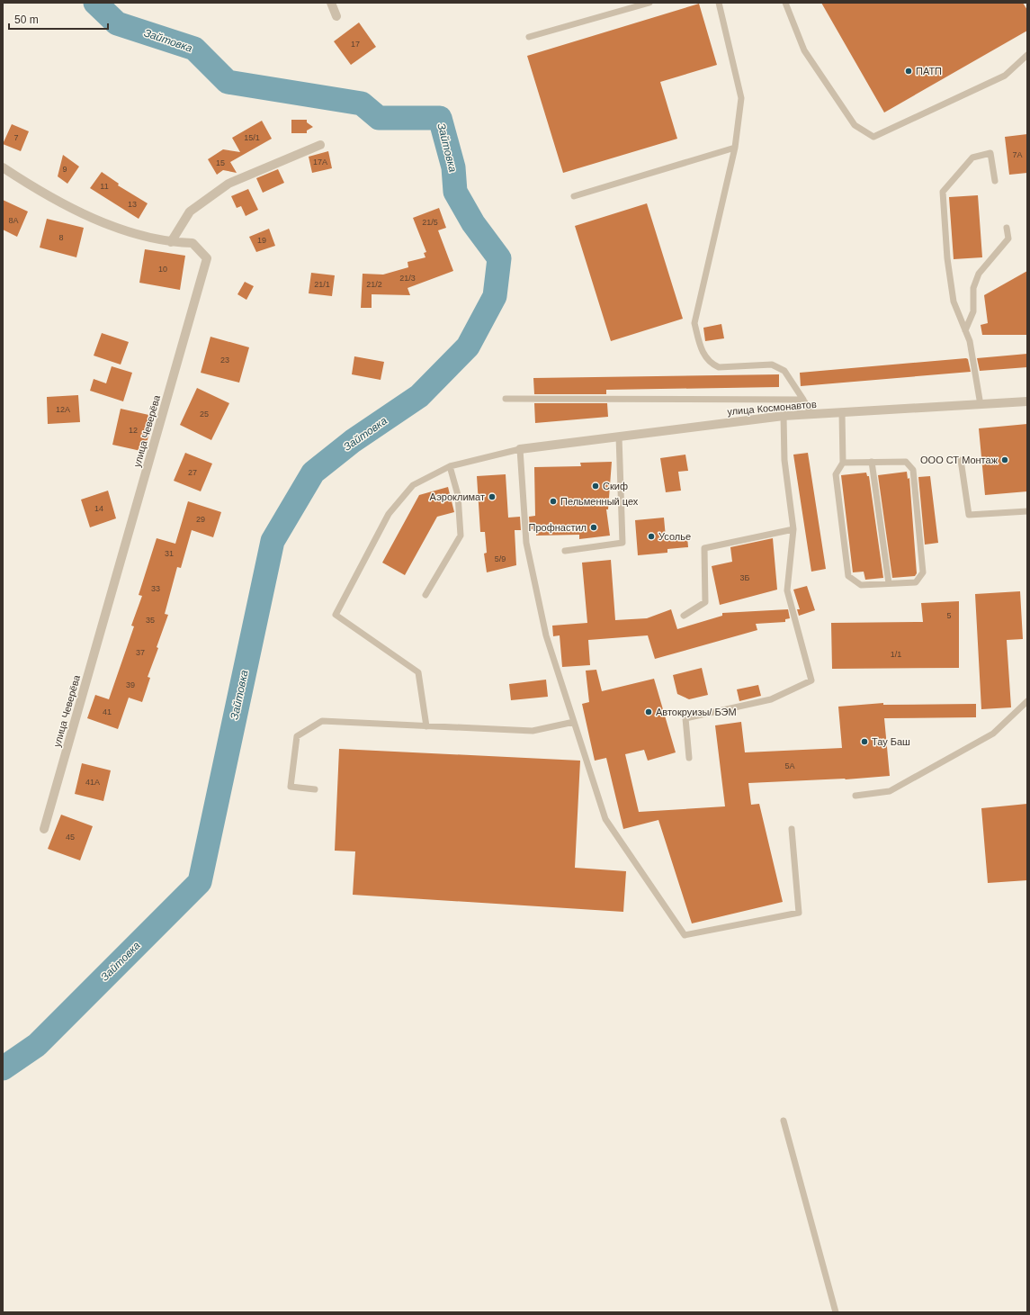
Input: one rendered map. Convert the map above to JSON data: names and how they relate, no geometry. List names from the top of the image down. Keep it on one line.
{"streets":{"street":["улица Космонавтов","улица Чеверёва"]},"water":["Зайтовка"],"places":["ПАТП","ООО СТ Монтаж","Скиф","Аэроклимат","Пельменный цех","Профнастил","Усолье","Автокруизы/ БЭМ","Тау Баш"],"house_numbers":["17","7","15/1","7А","17А","15","9","11","13","8А","21/5","8","19","10","21/3","21/1","21/2","23","12А","25","12","27","14","29","31","5/9","3Б","33","5","35","37","1/1","39","41","5А","41А","45"],"scale_bar":"50 m"}
